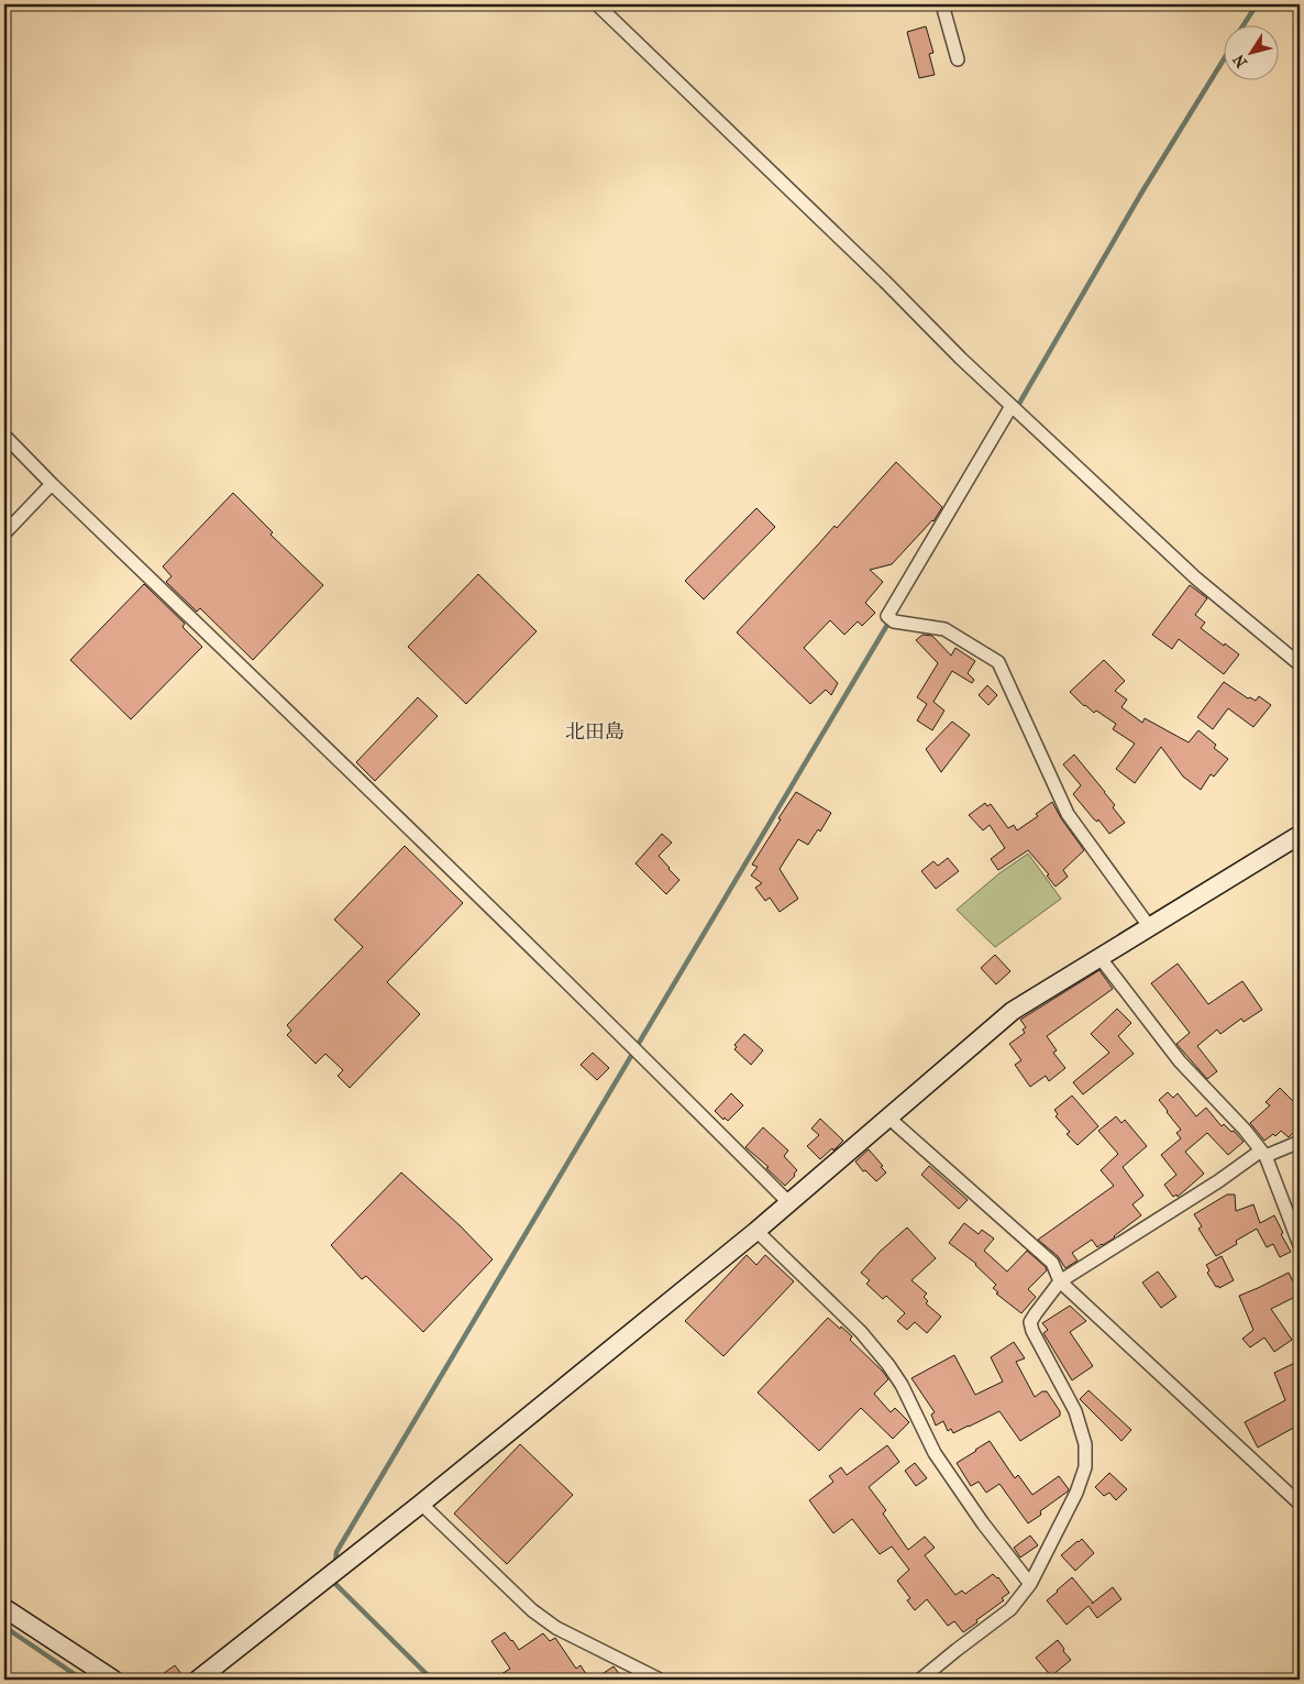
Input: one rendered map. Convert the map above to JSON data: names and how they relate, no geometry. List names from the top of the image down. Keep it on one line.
{"districts":["北田島"],"north":"bottom left"}
